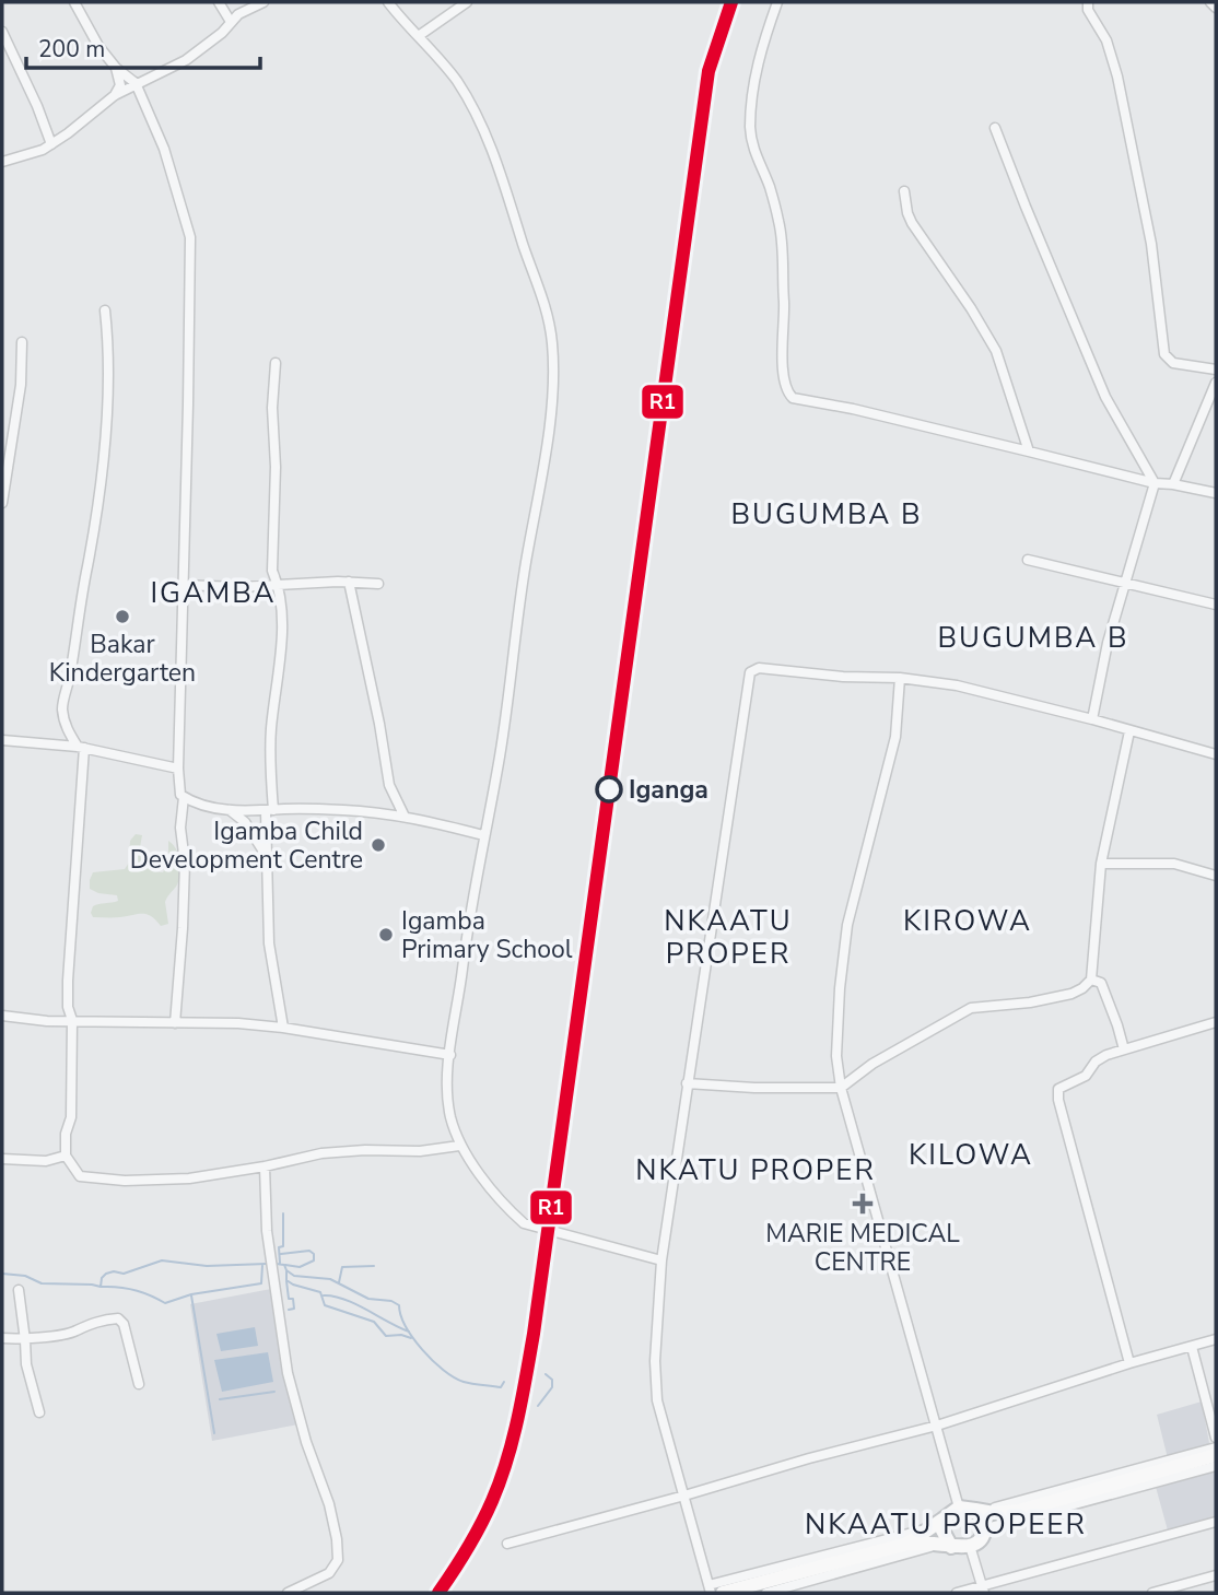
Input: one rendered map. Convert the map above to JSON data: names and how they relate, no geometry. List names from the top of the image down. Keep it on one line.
{"districts":["BUGUMBA B","IGAMBA","BUGUMBA B","NKAATU PROPER","KIROWA","KILOWA","NKATU PROPER","NKAATU PROPEER"],"places":{"other":["Bakar Kindergarten","Iganga","Igamba Child Development Centre","Igamba Primary School"],"health":["MARIE MEDICAL CENTRE"]},"lines":["transit line R1"],"scale_bar":"200 m"}
